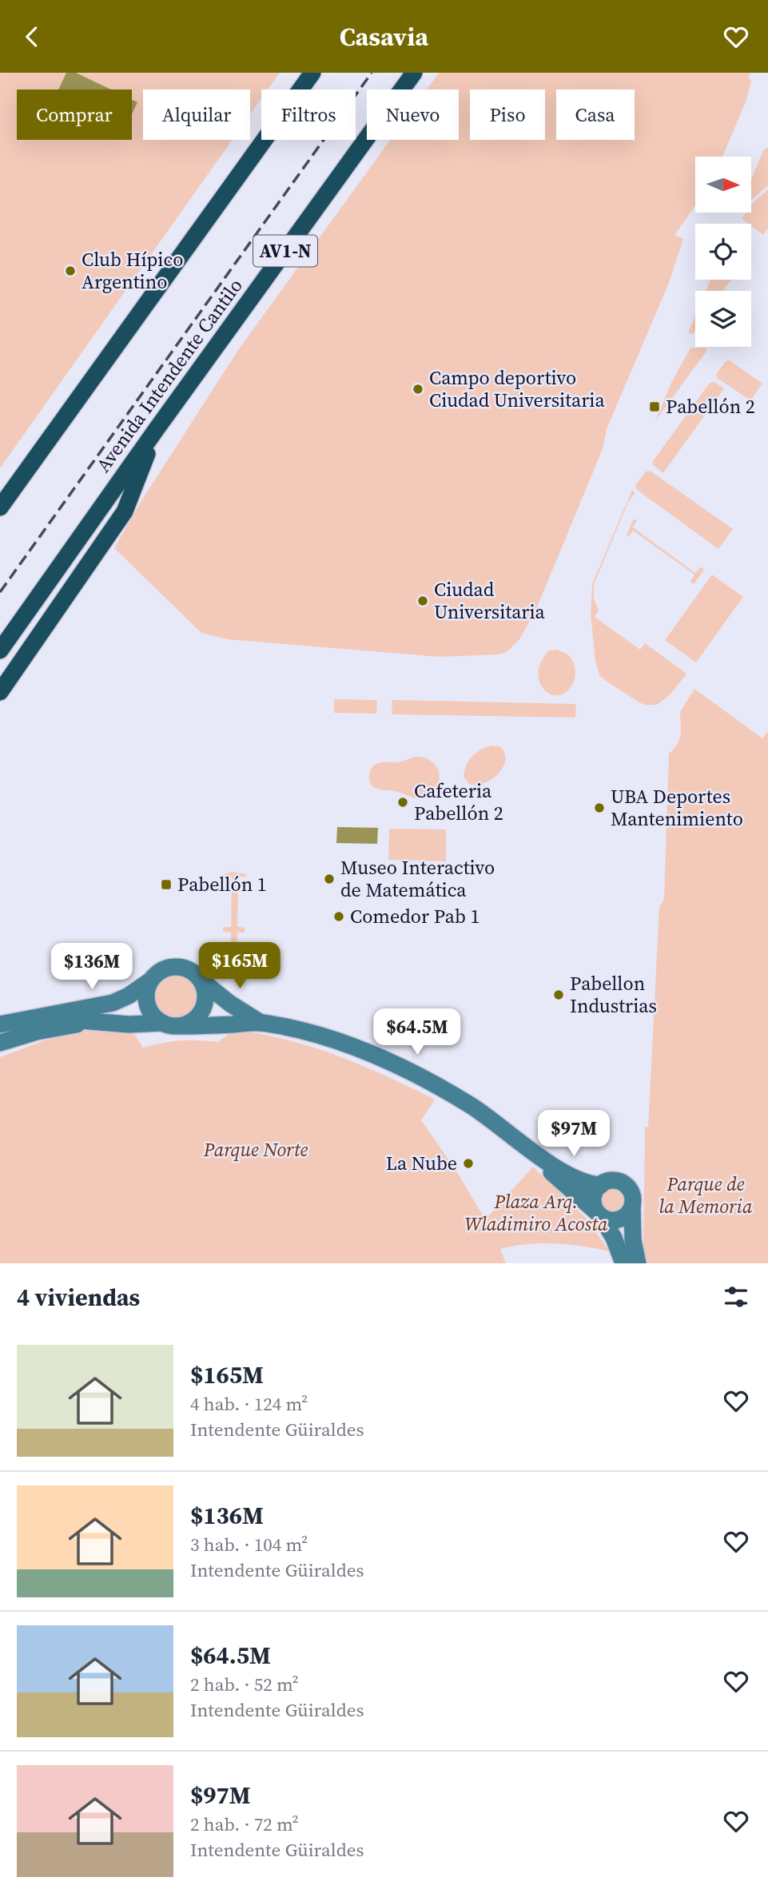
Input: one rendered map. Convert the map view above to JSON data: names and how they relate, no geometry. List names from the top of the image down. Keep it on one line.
{"streets":{"highway":["AV1-N","Avenida Intendente Cantilo"]},"parks":["Parque Norte","Parque de la Memoria","Plaza Arq. Wladimiro Acosta"],"places":{"other":["Club Hípico Argentino","Campo deportivo Ciudad Universitaria","Ciudad Universitaria","Cafeteria Pabellón 2","UBA Deportes Mantenimiento","Museo Interactivo de Matemática","Comedor Pab 1","Pabellon Industrias","La Nube"],"transit":["Pabellón 2","Pabellón 1"]},"north":"right","page":{"header":"Casavia","chip":["Comprar","Alquilar","Filtros","Nuevo","Piso","Casa"],"price":["$165M","$136M","$64.5M","$97M"],"heading":"4 viviendas","list":[{"name":"$165M","note":"4 hab. · 124 m² · Intendente Güiraldes"},{"name":"$136M","note":"3 hab. · 104 m² · Intendente Güiraldes"},{"name":"$64.5M","note":"2 hab. · 52 m² · Intendente Güiraldes"},{"name":"$97M","note":"2 hab. · 72 m² · Intendente Güiraldes"}]}}
